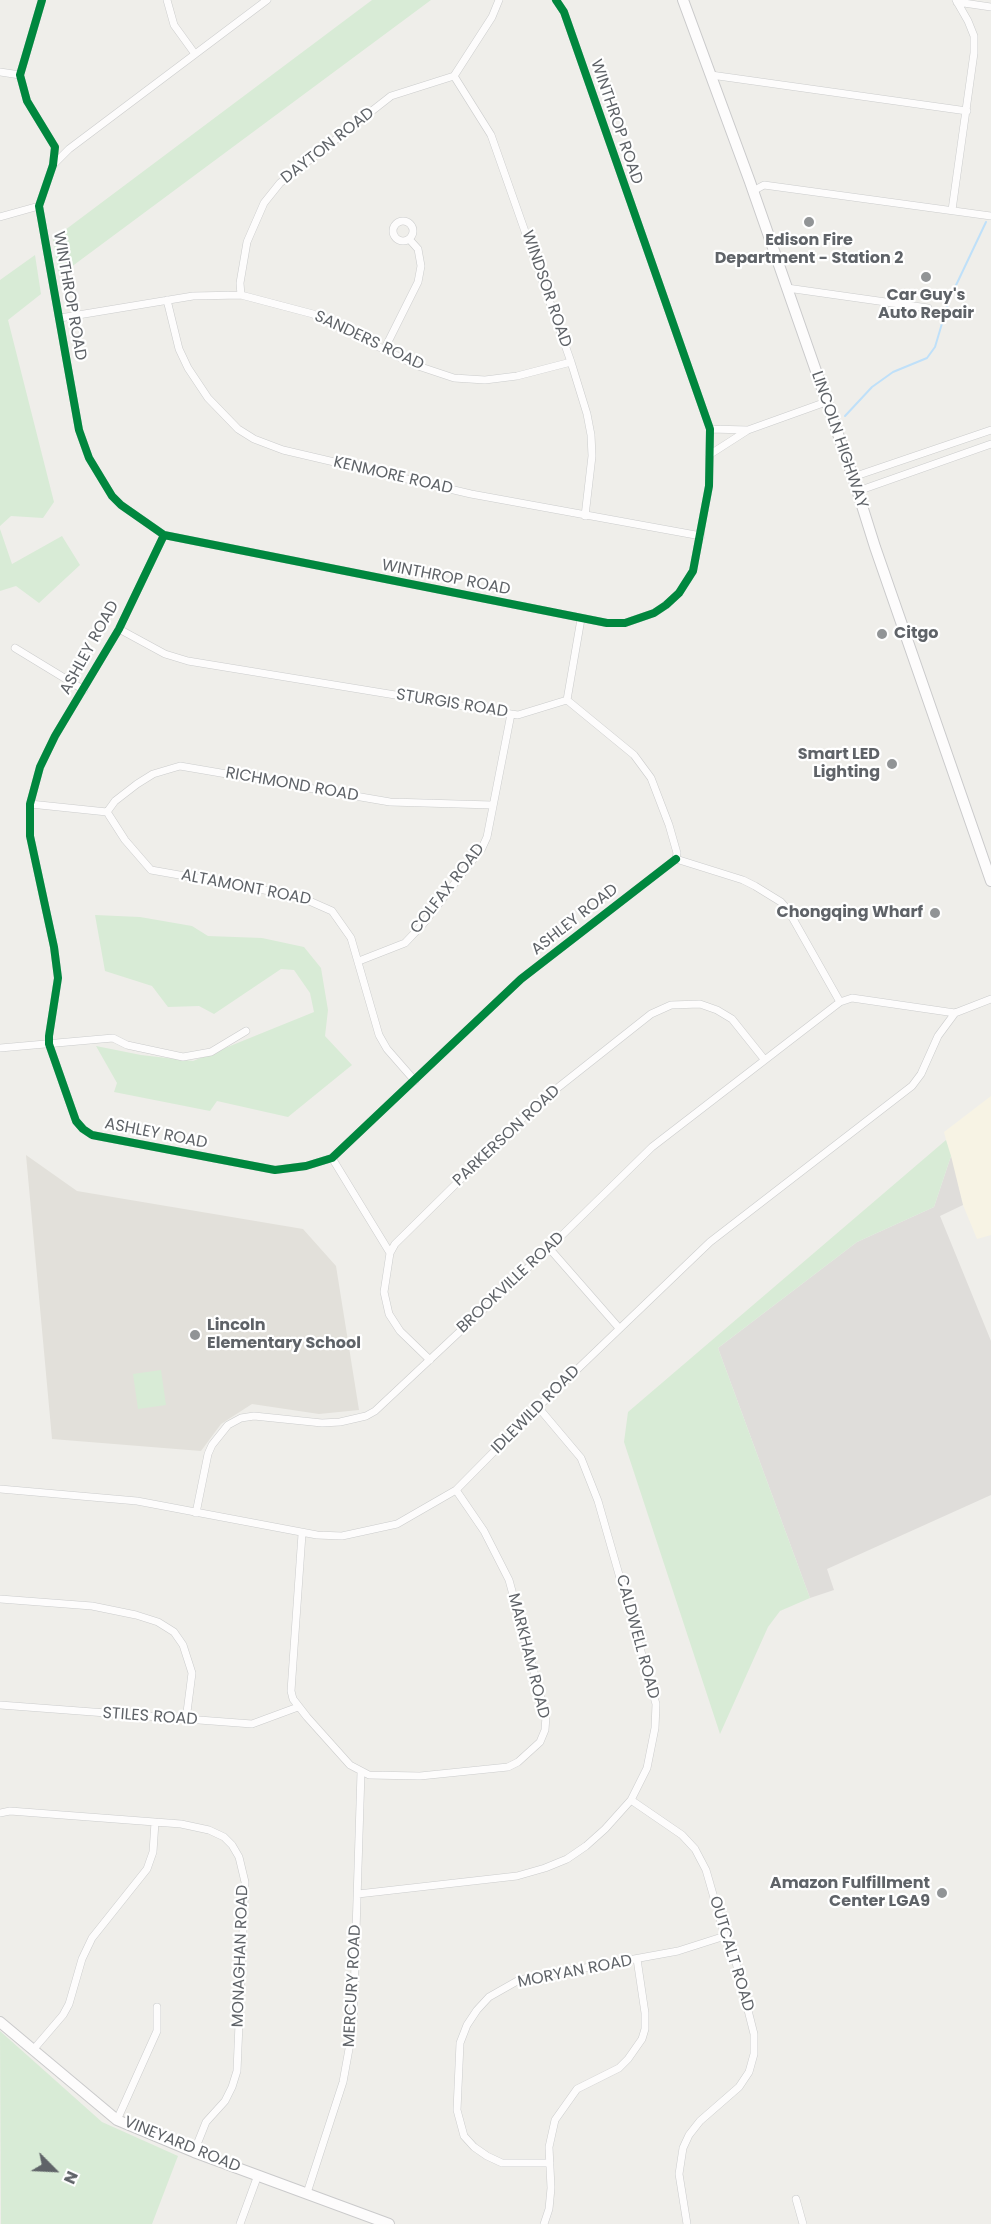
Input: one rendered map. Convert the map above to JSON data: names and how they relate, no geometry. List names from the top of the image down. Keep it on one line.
{"streets":{"main road":["LINCOLN HIGHWAY","VINEYARD ROAD"],"street":["WINTHROP ROAD","DAYTON ROAD","WINDSOR ROAD","SANDERS ROAD","KENMORE ROAD","ASHLEY ROAD","STURGIS ROAD","RICHMOND ROAD","ALTAMONT ROAD","COLFAX ROAD","PARKERSON ROAD","BROOKVILLE ROAD","IDLEWILD ROAD","CALDWELL ROAD","MARKHAM ROAD","STILES ROAD","OUTCALT ROAD","MONAGHAN ROAD","MORYAN ROAD","MERCURY ROAD"]},"crossings":[["WINTHROP ROAD","SANDERS ROAD"],["WINTHROP ROAD","KENMORE ROAD"],["WINTHROP ROAD","ASHLEY ROAD"],["DAYTON ROAD","WINDSOR ROAD"],["DAYTON ROAD","SANDERS ROAD"],["WINDSOR ROAD","SANDERS ROAD"],["WINDSOR ROAD","KENMORE ROAD"],["SANDERS ROAD","KENMORE ROAD"],["ASHLEY ROAD","STURGIS ROAD"],["ASHLEY ROAD","ALTAMONT ROAD"],["STURGIS ROAD","COLFAX ROAD"],["RICHMOND ROAD","ALTAMONT ROAD"],["RICHMOND ROAD","COLFAX ROAD"],["ALTAMONT ROAD","COLFAX ROAD"],["PARKERSON ROAD","BROOKVILLE ROAD"],["BROOKVILLE ROAD","IDLEWILD ROAD"],["IDLEWILD ROAD","CALDWELL ROAD"],["IDLEWILD ROAD","MARKHAM ROAD"],["CALDWELL ROAD","OUTCALT ROAD"],["CALDWELL ROAD","MERCURY ROAD"],["MARKHAM ROAD","MERCURY ROAD"],["OUTCALT ROAD","MORYAN ROAD"],["MONAGHAN ROAD","VINEYARD ROAD"],["MERCURY ROAD","VINEYARD ROAD"]],"places":["Edison Fire Department - Station 2","Car Guy's Auto Repair","Citgo","Smart LED Lighting","Chongqing Wharf","Lincoln Elementary School","Amazon Fulfillment Center LGA9"],"north":"bottom right"}
